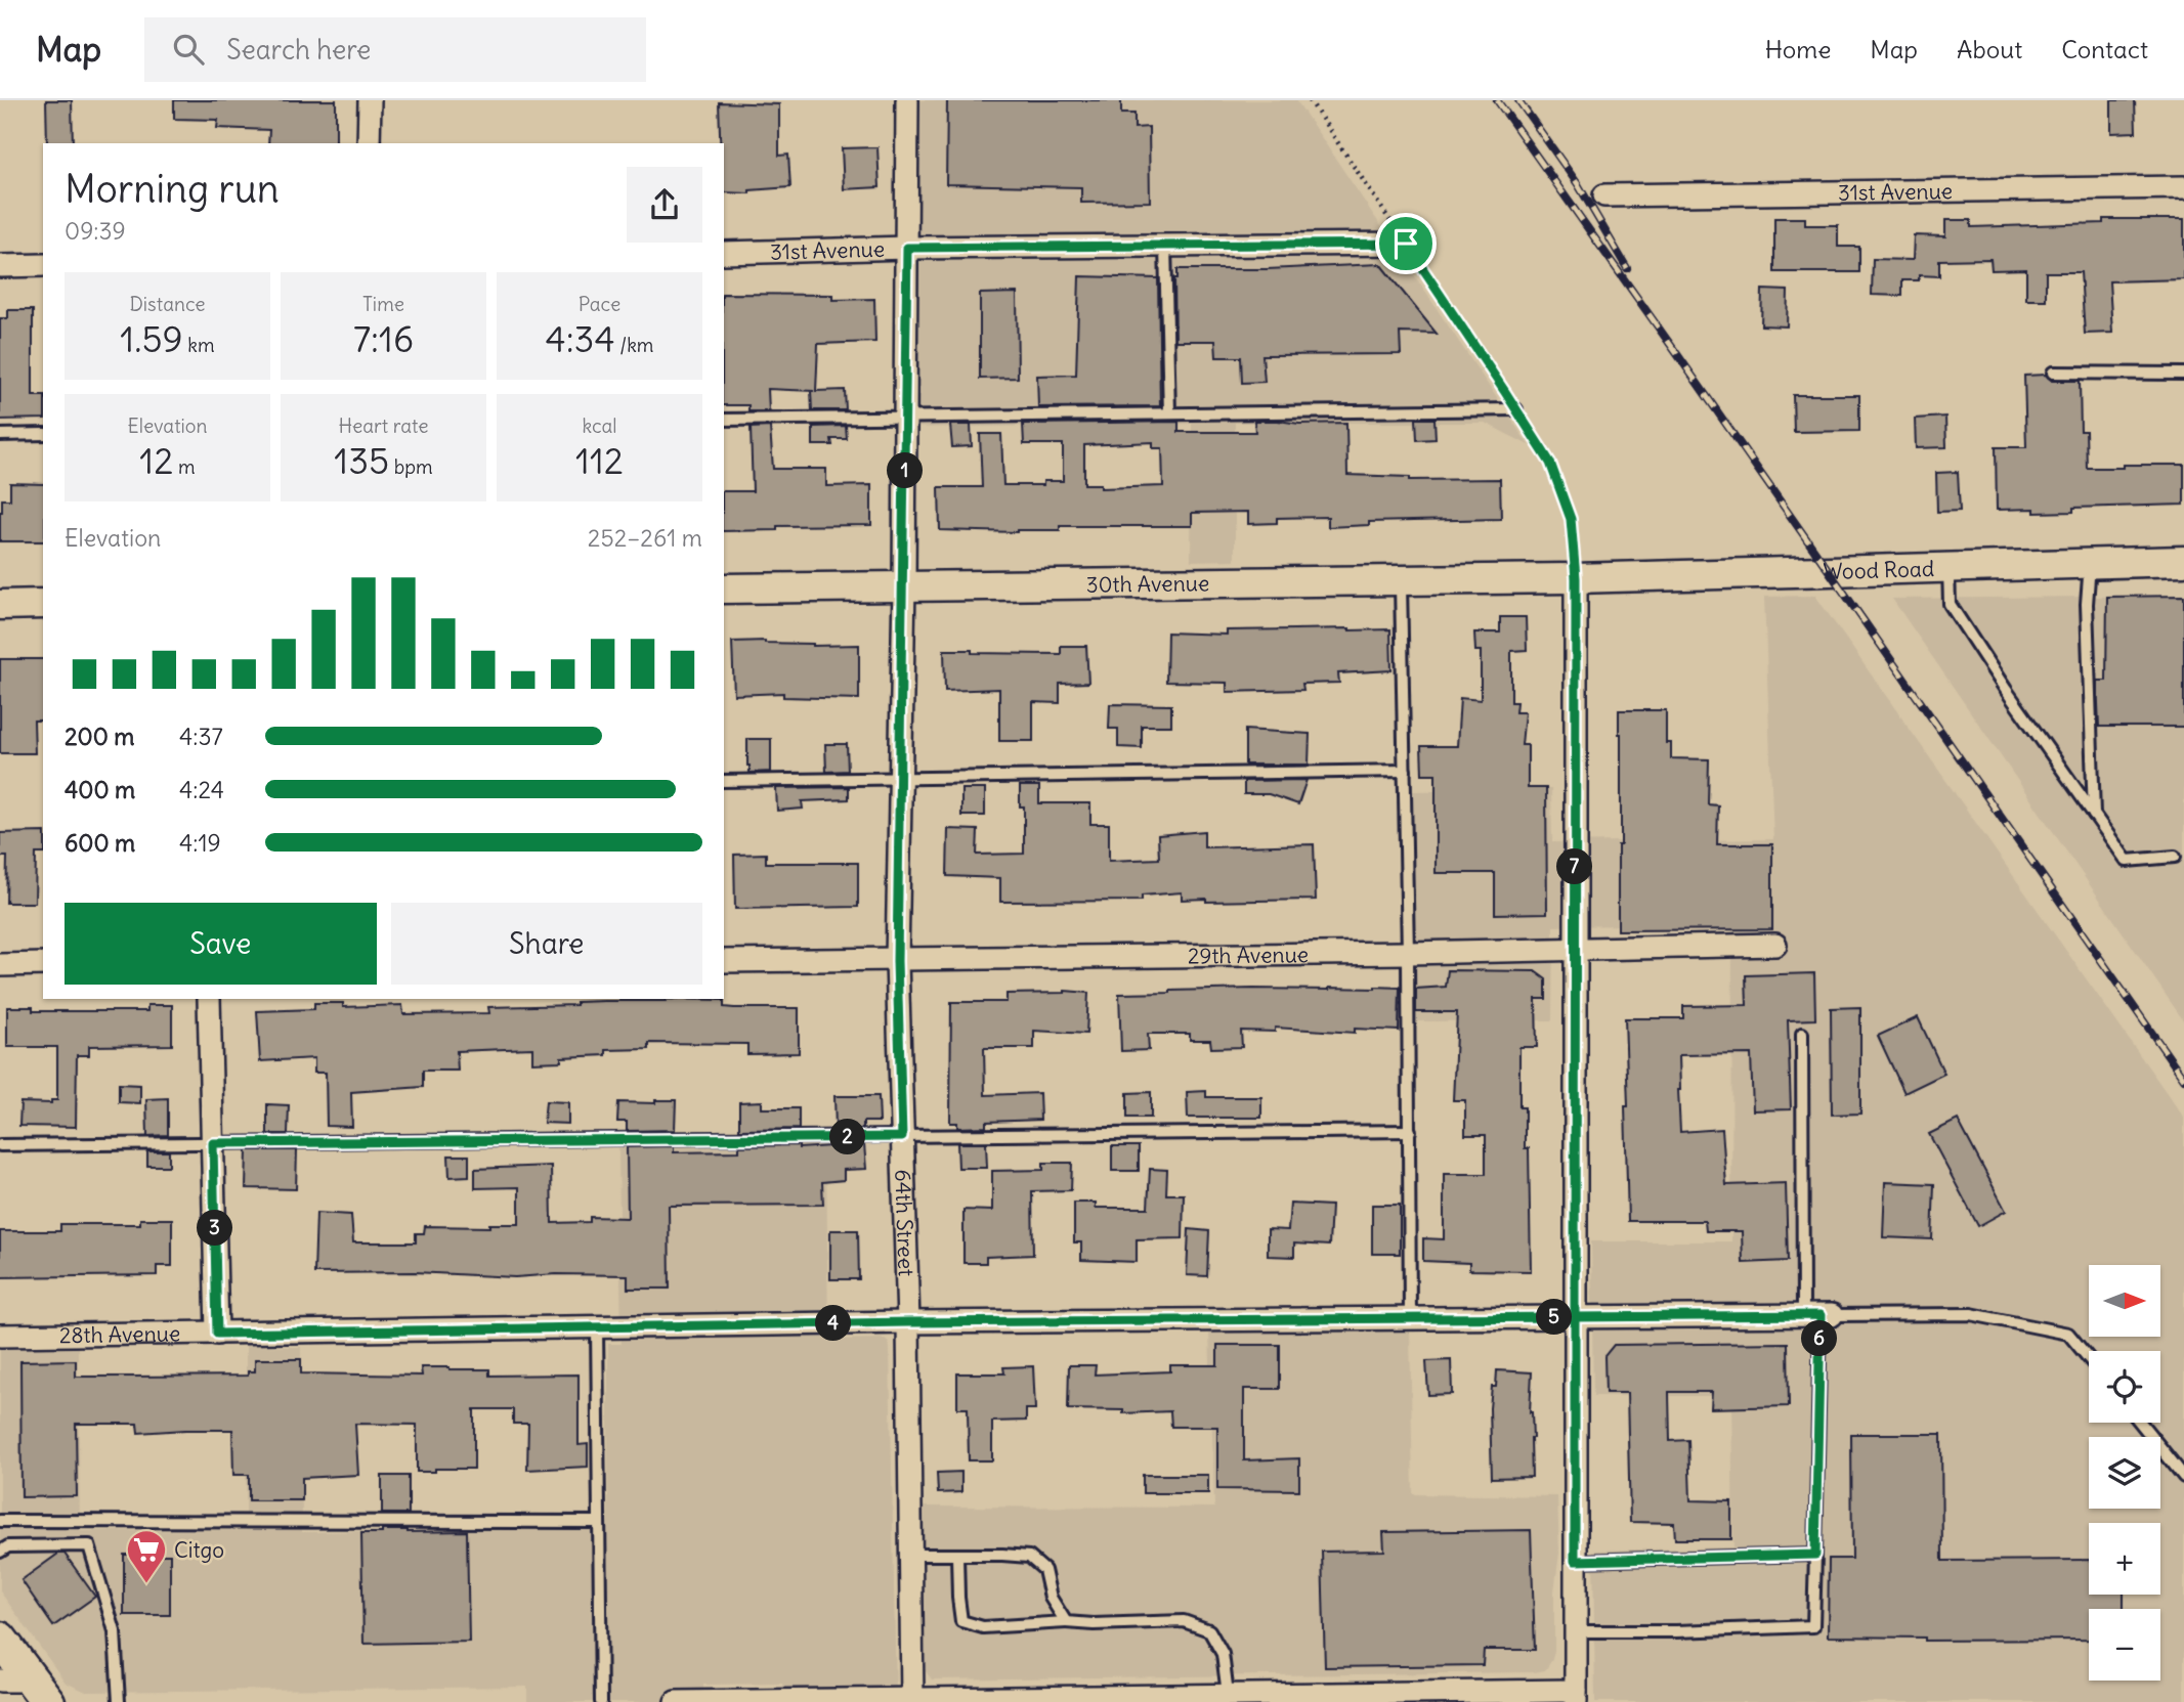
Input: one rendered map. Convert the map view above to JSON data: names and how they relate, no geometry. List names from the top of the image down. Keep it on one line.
{"streets":{"street":["31st Avenue","Wood Road","30th Avenue","29th Avenue","64th Street","28th Avenue"]},"crossings":[["31st Avenue","64th Street"],["Wood Road","30th Avenue"],["30th Avenue","64th Street"],["29th Avenue","64th Street"],["64th Street","28th Avenue"]],"places":{"supermarket":["Citgo"]},"north":"right","page":{"header":"Map","search":"Search here","nav":["Home","Map","About","Contact"],"heading":["Morning run","09:39"],"stats":[["Distance","1.59 km"],["Time","7:16"],["Pace","4:34 /km"],["Elevation","12 m"],["Heart rate","135 bpm"],["kcal","112"]],"pins":["1","7","2","3","5","4","6"],"chart":["Elevation","252–261 m"],"list":[{"name":"200 m","note":"4:37"},{"name":"400 m","note":"4:24"},{"name":"600 m","note":"4:19"}],"buttons":["Save","Share"],"map_buttons":["+","−"]}}
